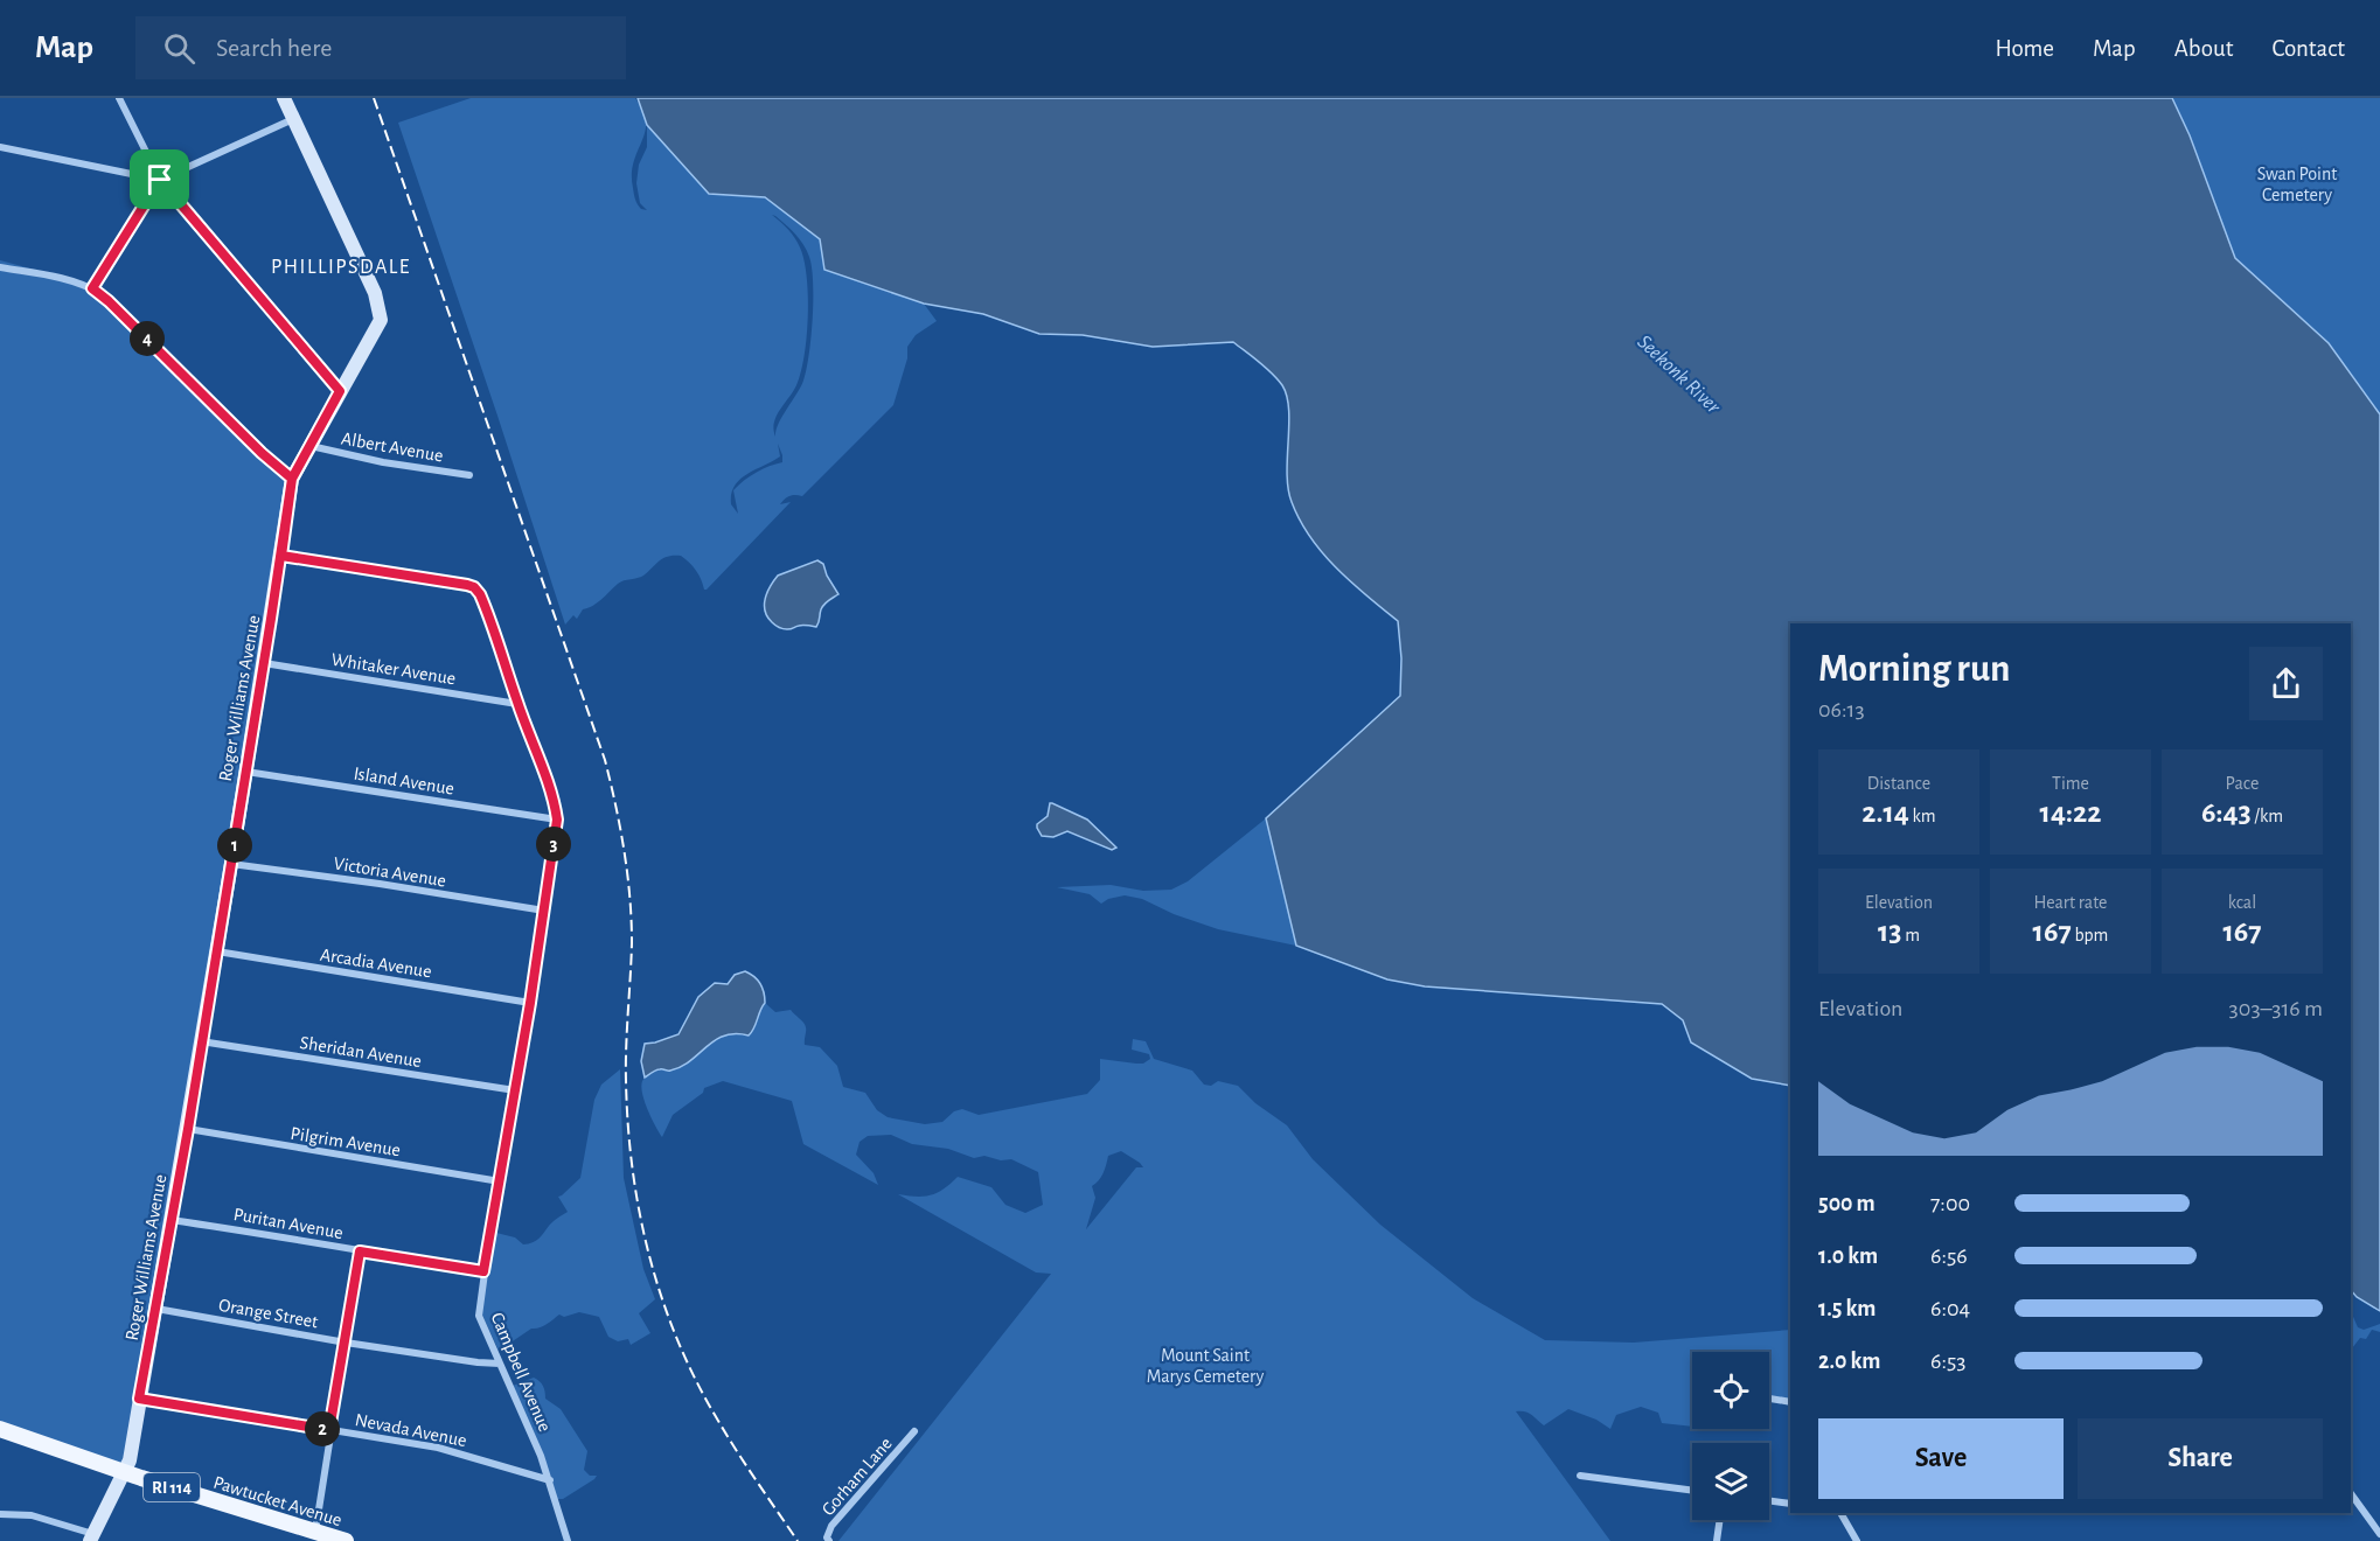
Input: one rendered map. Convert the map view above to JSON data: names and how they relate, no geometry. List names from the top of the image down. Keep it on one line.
{"streets":{"main road":["Roger Williams Avenue","RI 114","Pawtucket Avenue"],"street":["Albert Avenue","Whitaker Avenue","Island Avenue","Victoria Avenue","Arcadia Avenue","Sheridan Avenue","Pilgrim Avenue","Puritan Avenue","Orange Street","Campbell Avenue","Nevada Avenue","Gorham Lane"]},"crossings":[["Albert Avenue","Roger Williams Avenue"],["Whitaker Avenue","Roger Williams Avenue"],["Whitaker Avenue","Campbell Avenue"],["Roger Williams Avenue","Island Avenue"],["Roger Williams Avenue","Victoria Avenue"],["Roger Williams Avenue","Arcadia Avenue"],["Roger Williams Avenue","Sheridan Avenue"],["Roger Williams Avenue","Pilgrim Avenue"],["Roger Williams Avenue","Puritan Avenue"],["Roger Williams Avenue","Orange Street"],["Roger Williams Avenue","Campbell Avenue"],["Roger Williams Avenue","Nevada Avenue"],["Roger Williams Avenue","Pawtucket Avenue"],["Island Avenue","Campbell Avenue"],["Victoria Avenue","Campbell Avenue"],["Arcadia Avenue","Campbell Avenue"],["Sheridan Avenue","Campbell Avenue"],["Pilgrim Avenue","Campbell Avenue"],["Puritan Avenue","Campbell Avenue"],["Orange Street","Campbell Avenue"],["Campbell Avenue","Nevada Avenue"]],"districts":["PHILLIPSDALE"],"water":["Seekonk River"],"parks":["Swan Point Cemetery","Mount Saint Marys Cemetery"],"page":{"header":"Map","search":"Search here","nav":["Home","Map","About","Contact"],"pins":["4","3","1","2"],"heading":["Morning run","06:13"],"stats":[["Distance","2.14 km"],["Time","14:22"],["Pace","6:43 /km"],["Elevation","13 m"],["Heart rate","167 bpm"],["kcal","167"]],"chart":["Elevation","303–316 m"],"list":[{"name":"500 m","note":"7:00"},{"name":"1.0 km","note":"6:56"},{"name":"1.5 km","note":"6:04"},{"name":"2.0 km","note":"6:53"}],"buttons":["Save","Share"]}}
